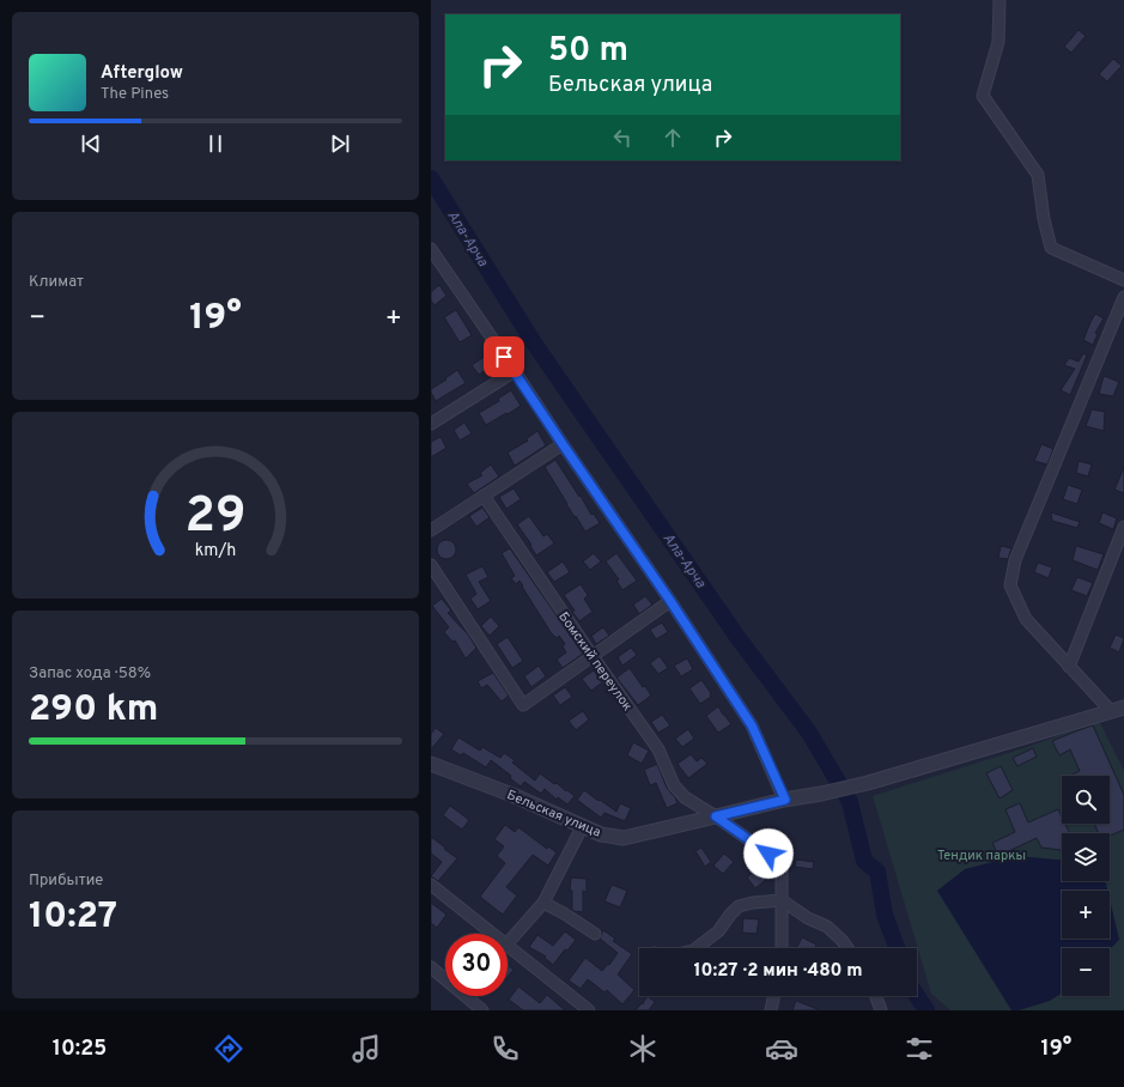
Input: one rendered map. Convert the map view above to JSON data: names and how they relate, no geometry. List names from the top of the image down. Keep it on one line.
{"streets":{"street":["Бомский переулок","Бельская улица"]},"crossings":[["Бомский переулок","Бельская улица"]],"water":["Ала-Арча"],"parks":["Тендик паркы"],"page":{"turn":["50 m","Бельская улица"],"song":["Afterglow","The Pines"],"tile":["Климат",["Запас хода · 58%","290 km"],["Прибытие","10:27"]],"heat":["−","19°","+"],"map_buttons":["+","−"],"limit":"30","trip":"10:27 · 2 мин · 480 m","tabs":["10:25","19°"],"gauge":["29","km/h"]}}
